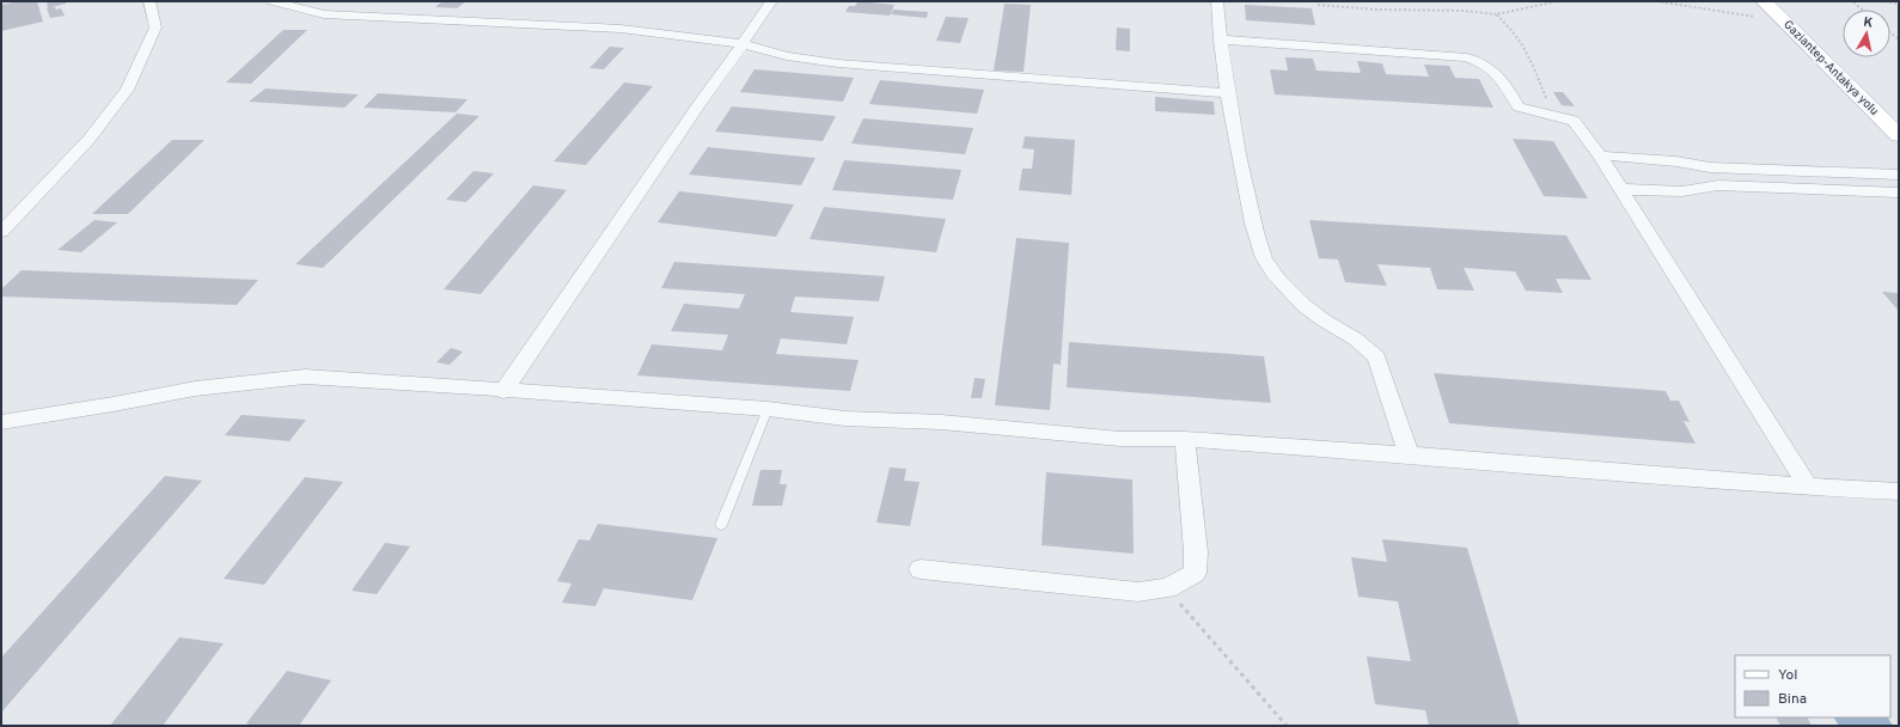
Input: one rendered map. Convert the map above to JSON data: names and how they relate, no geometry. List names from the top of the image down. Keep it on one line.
{"streets":{"main road":["Gaziantep-Antakya yolu"]},"legend":["Yol","Bina"],"north":"top"}
